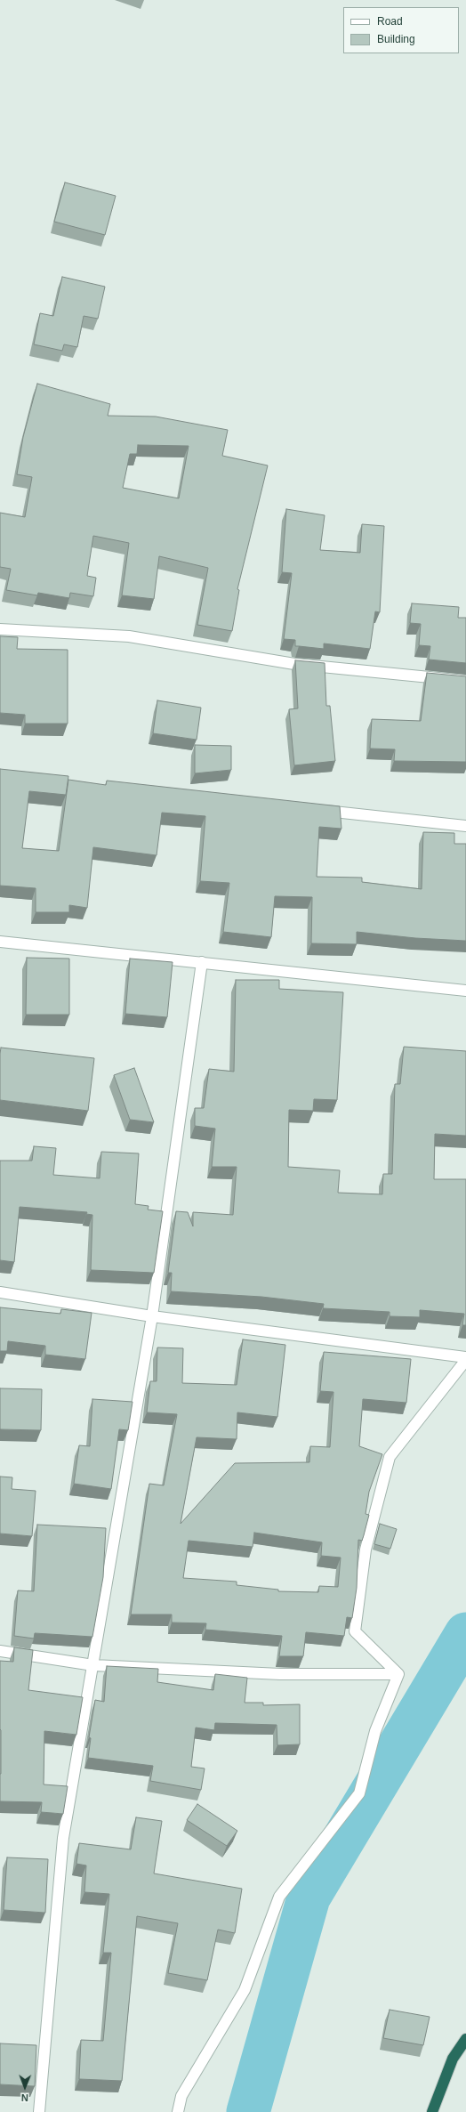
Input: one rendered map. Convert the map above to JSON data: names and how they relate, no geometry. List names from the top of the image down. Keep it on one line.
{"legend":["Road","Building"],"north":"bottom"}
